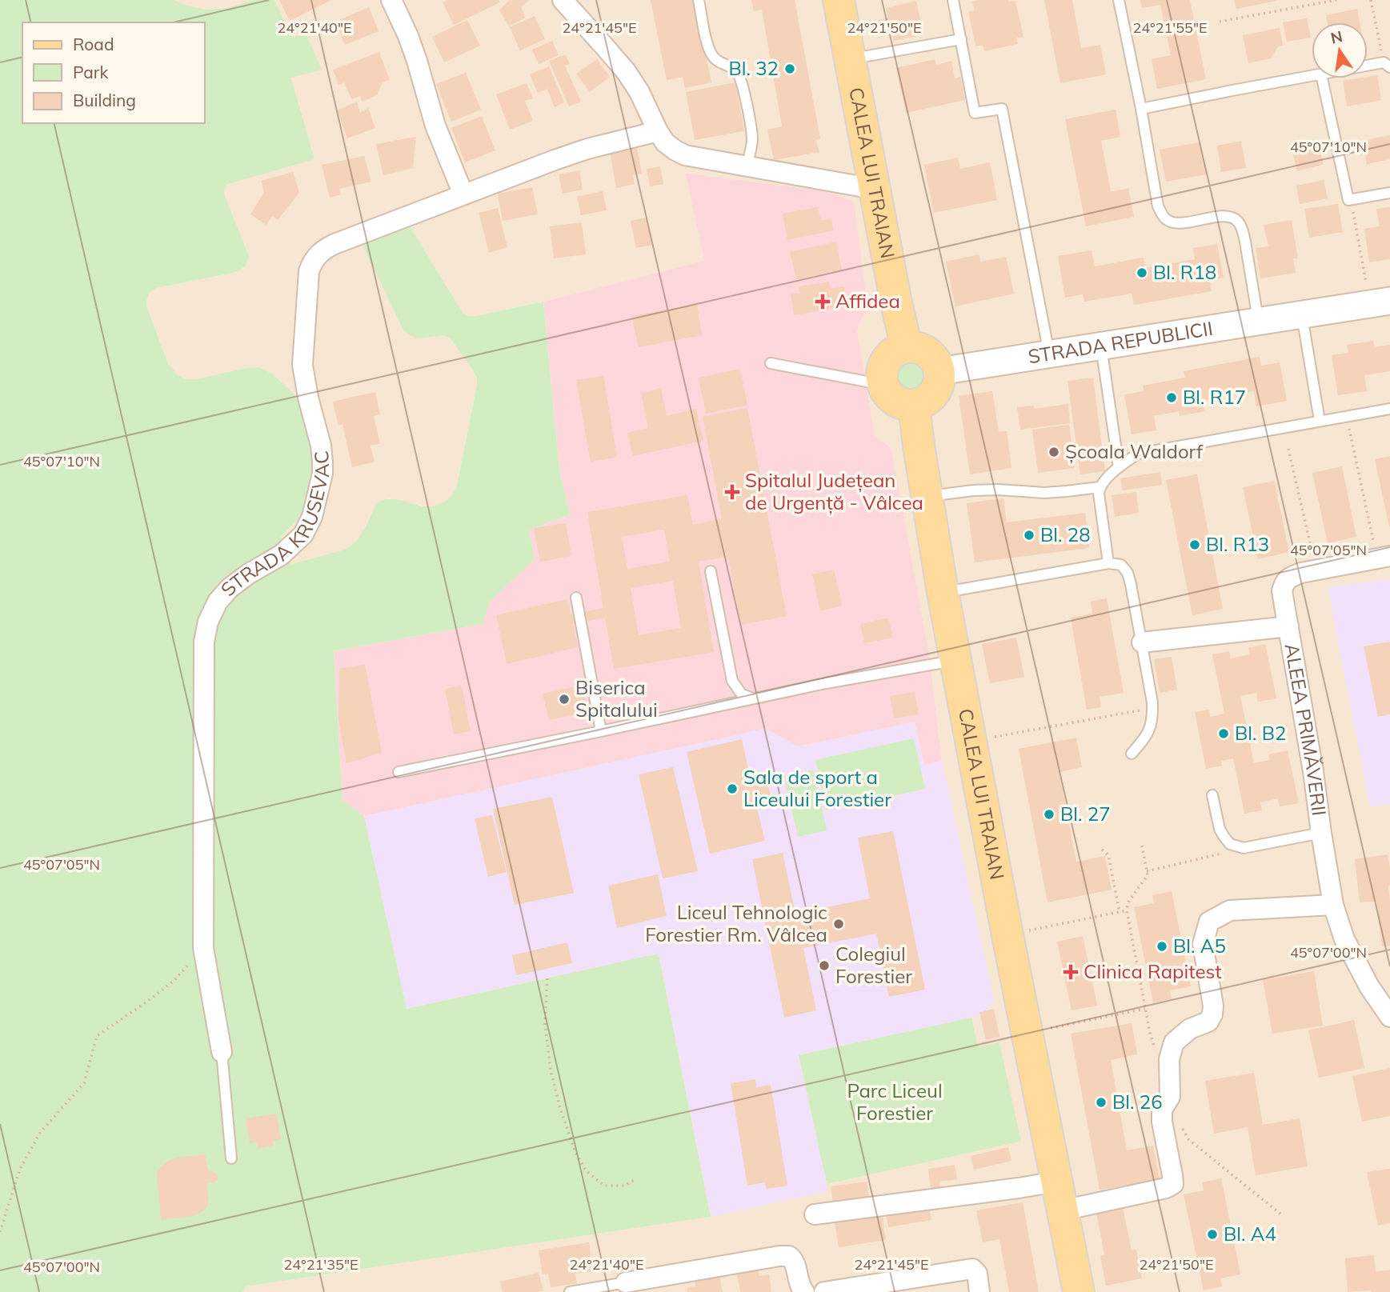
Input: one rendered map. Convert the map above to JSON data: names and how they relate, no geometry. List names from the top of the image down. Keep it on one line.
{"streets":{"main road":["CALEA LUI TRAIAN","STRADA REPUBLICII"],"street":["STRADA KRUSEVAC","ALEEA PRIMĂVERII"]},"crossings":[["CALEA LUI TRAIAN","STRADA REPUBLICII"]],"parks":["Parc Liceul Forestier"],"places":{"other":["Bl. 32","Bl. R18","Bl. R17","Școala Waldorf","Bl. 28","Bl. R13","Biserica Spitalului","Bl. B2","Sala de sport a Liceului Forestier","Bl. 27","Liceul Tehnologic Forestier Rm. Vâlcea","Bl. A5","Colegiul Forestier","Bl. 26","Bl. A4"],"health":["Affidea","Spitalul Județean de Urgență - Vâlcea","Clinica Rapitest"]},"legend":["Road","Park","Building"],"north":"top","coordinates":["24°21'40\"E","24°21'45\"E","24°21'50\"E","24°21'55\"E","45°07'10\"N","45°07'05\"N","45°07'00\"N","24°21'35\"E"]}
